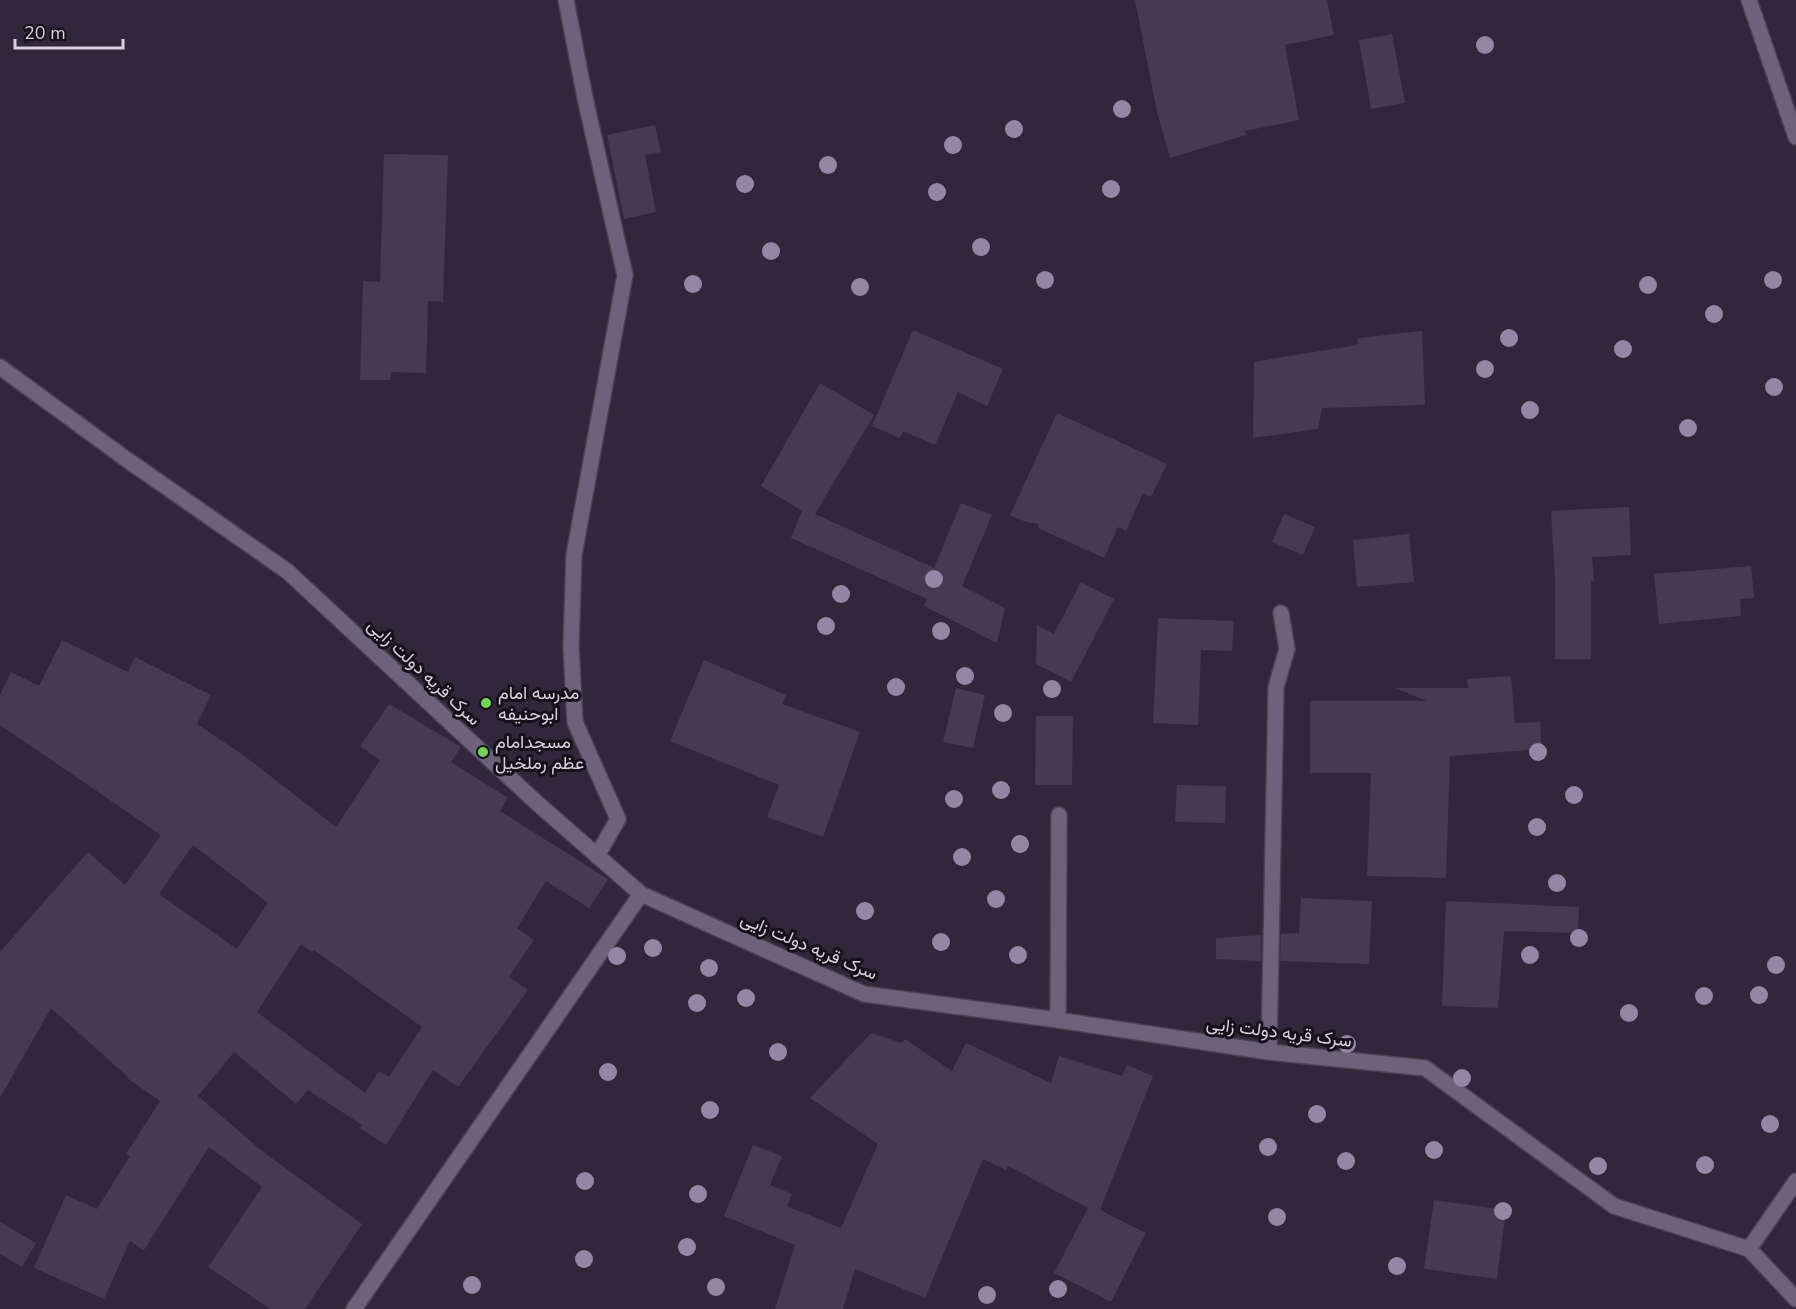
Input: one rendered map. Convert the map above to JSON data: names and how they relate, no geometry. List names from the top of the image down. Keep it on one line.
{"streets":{"street":["سرک قریه دولت زایی"]},"places":["مدرسه امام ابوحنیفه","مسجدامام عظم رملخیل"],"scale_bar":"20 m"}
